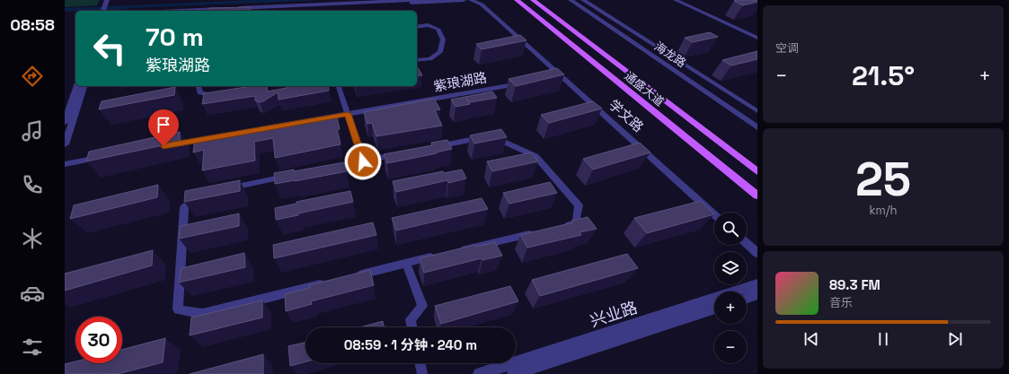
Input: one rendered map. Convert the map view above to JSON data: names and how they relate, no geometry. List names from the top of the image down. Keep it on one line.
{"streets":{"main road":["通盛大道"],"street":["海龙路","紫琅湖路","学文路","兴业路"]},"page":{"tabs":"08:58","tile":["空调",["25","km/h"]],"turn":["70 m","紫琅湖路"],"heat":["−","21.5°","+"],"map_buttons":["+","−"],"song":["89.3 FM","音乐"],"limit":"30","trip":"08:59 · 1 分钟 · 240 m"}}
